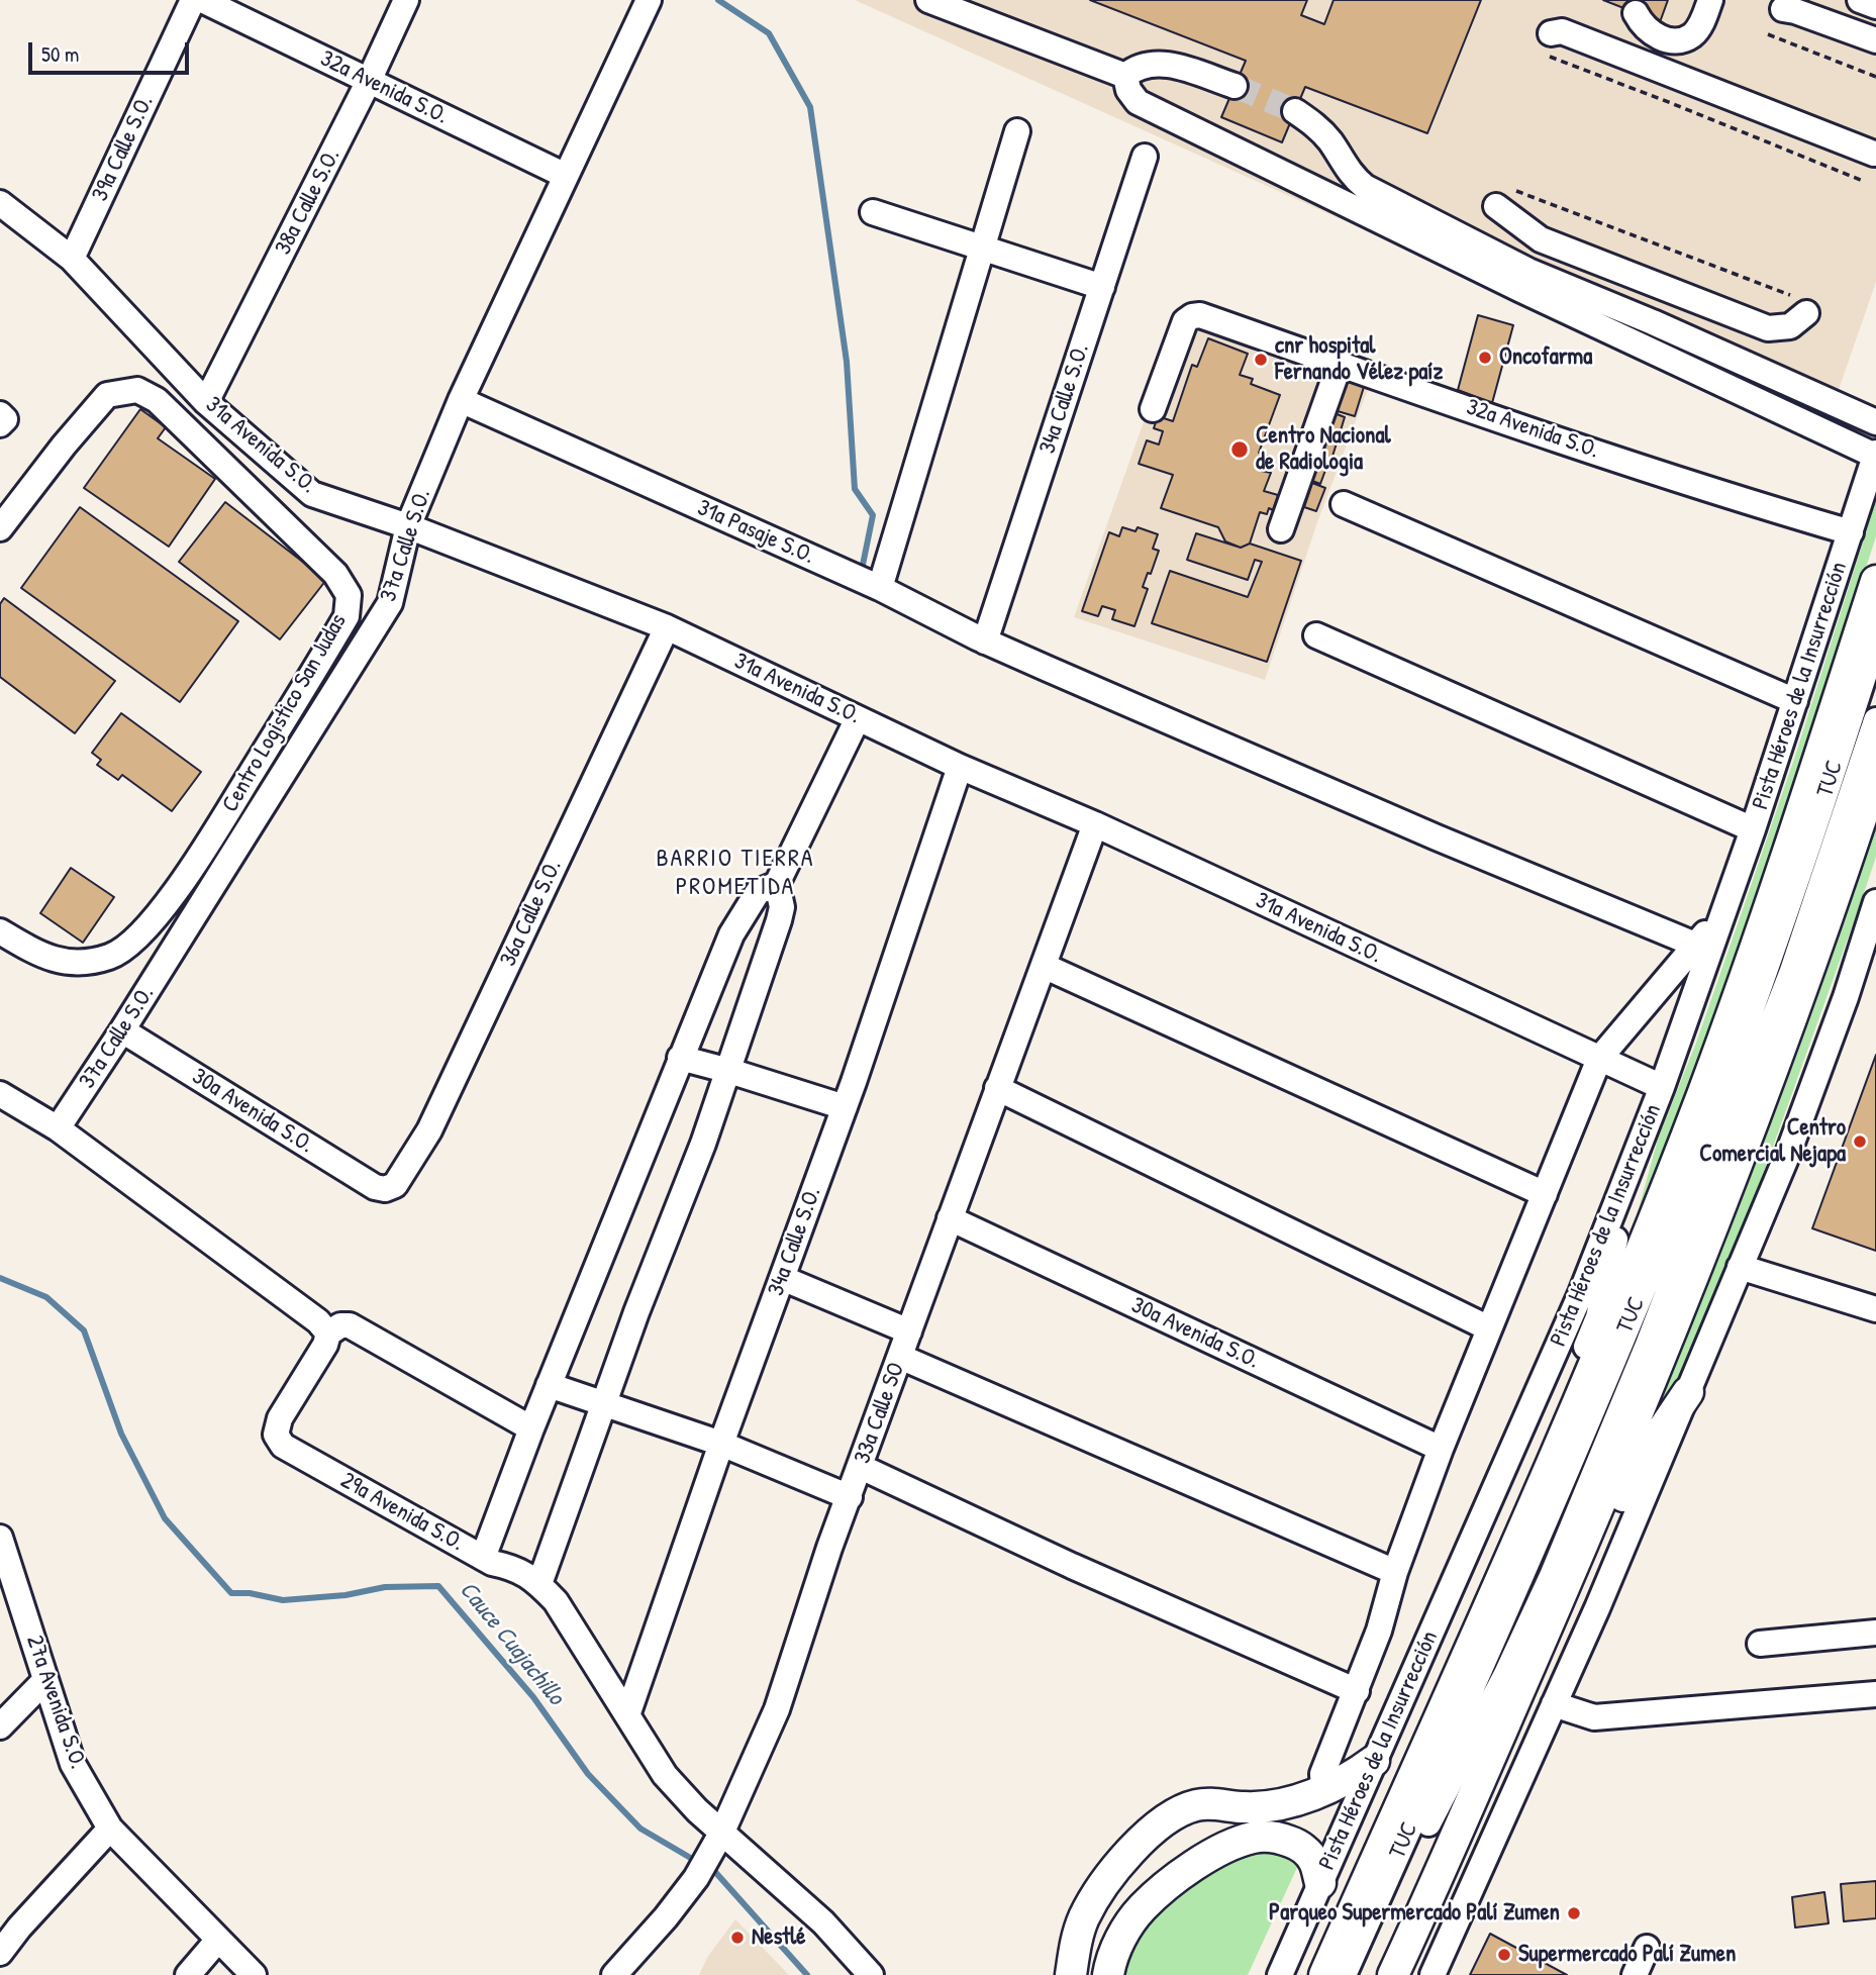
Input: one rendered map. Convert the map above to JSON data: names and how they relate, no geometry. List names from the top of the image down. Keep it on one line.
{"streets":{"main road":["Pista Héroes de la Insurrección"],"street":["32a Avenida S.O.","39a Calle S.O.","38a Calle S.O.","34a Calle S.O.","31a Avenida S.O.","31a Pasaje S.O.","37a Calle S.O.","Centro Logistico San Judas","TUC","36a Calle S.O.","30a Avenida S.O.","33a Calle SO","29a Avenida S.O.","27a Avenida S.O."]},"crossings":[["32a Avenida S.O.","38a Calle S.O."],["32a Avenida S.O.","37a Calle S.O."],["32a Avenida S.O.","Pista Héroes de la Insurrección"],["39a Calle S.O.","31a Avenida S.O."],["38a Calle S.O.","31a Avenida S.O."],["34a Calle S.O.","31a Avenida S.O."],["34a Calle S.O.","31a Pasaje S.O."],["34a Calle S.O.","29a Avenida S.O."],["31a Avenida S.O.","37a Calle S.O."],["31a Avenida S.O.","Pista Héroes de la Insurrección"],["31a Avenida S.O.","36a Calle S.O."],["31a Avenida S.O.","33a Calle SO"],["31a Pasaje S.O.","37a Calle S.O."],["37a Calle S.O.","30a Avenida S.O."],["36a Calle S.O.","30a Avenida S.O."],["30a Avenida S.O.","33a Calle SO"],["33a Calle SO","29a Avenida S.O."]],"districts":["BARRIO TIERRA PROMETIDA"],"water":["Cauce Cuajachillo"],"places":["Oncofarma","cnr hospital Fernando Vélez paíz","Centro Nacional de Radiologia","Centro Comercial Nejapa","Parqueo Supermercado Palí Zumen","Nestlé","Supermercado Palí Zumen"],"scale_bar":"50 m"}
